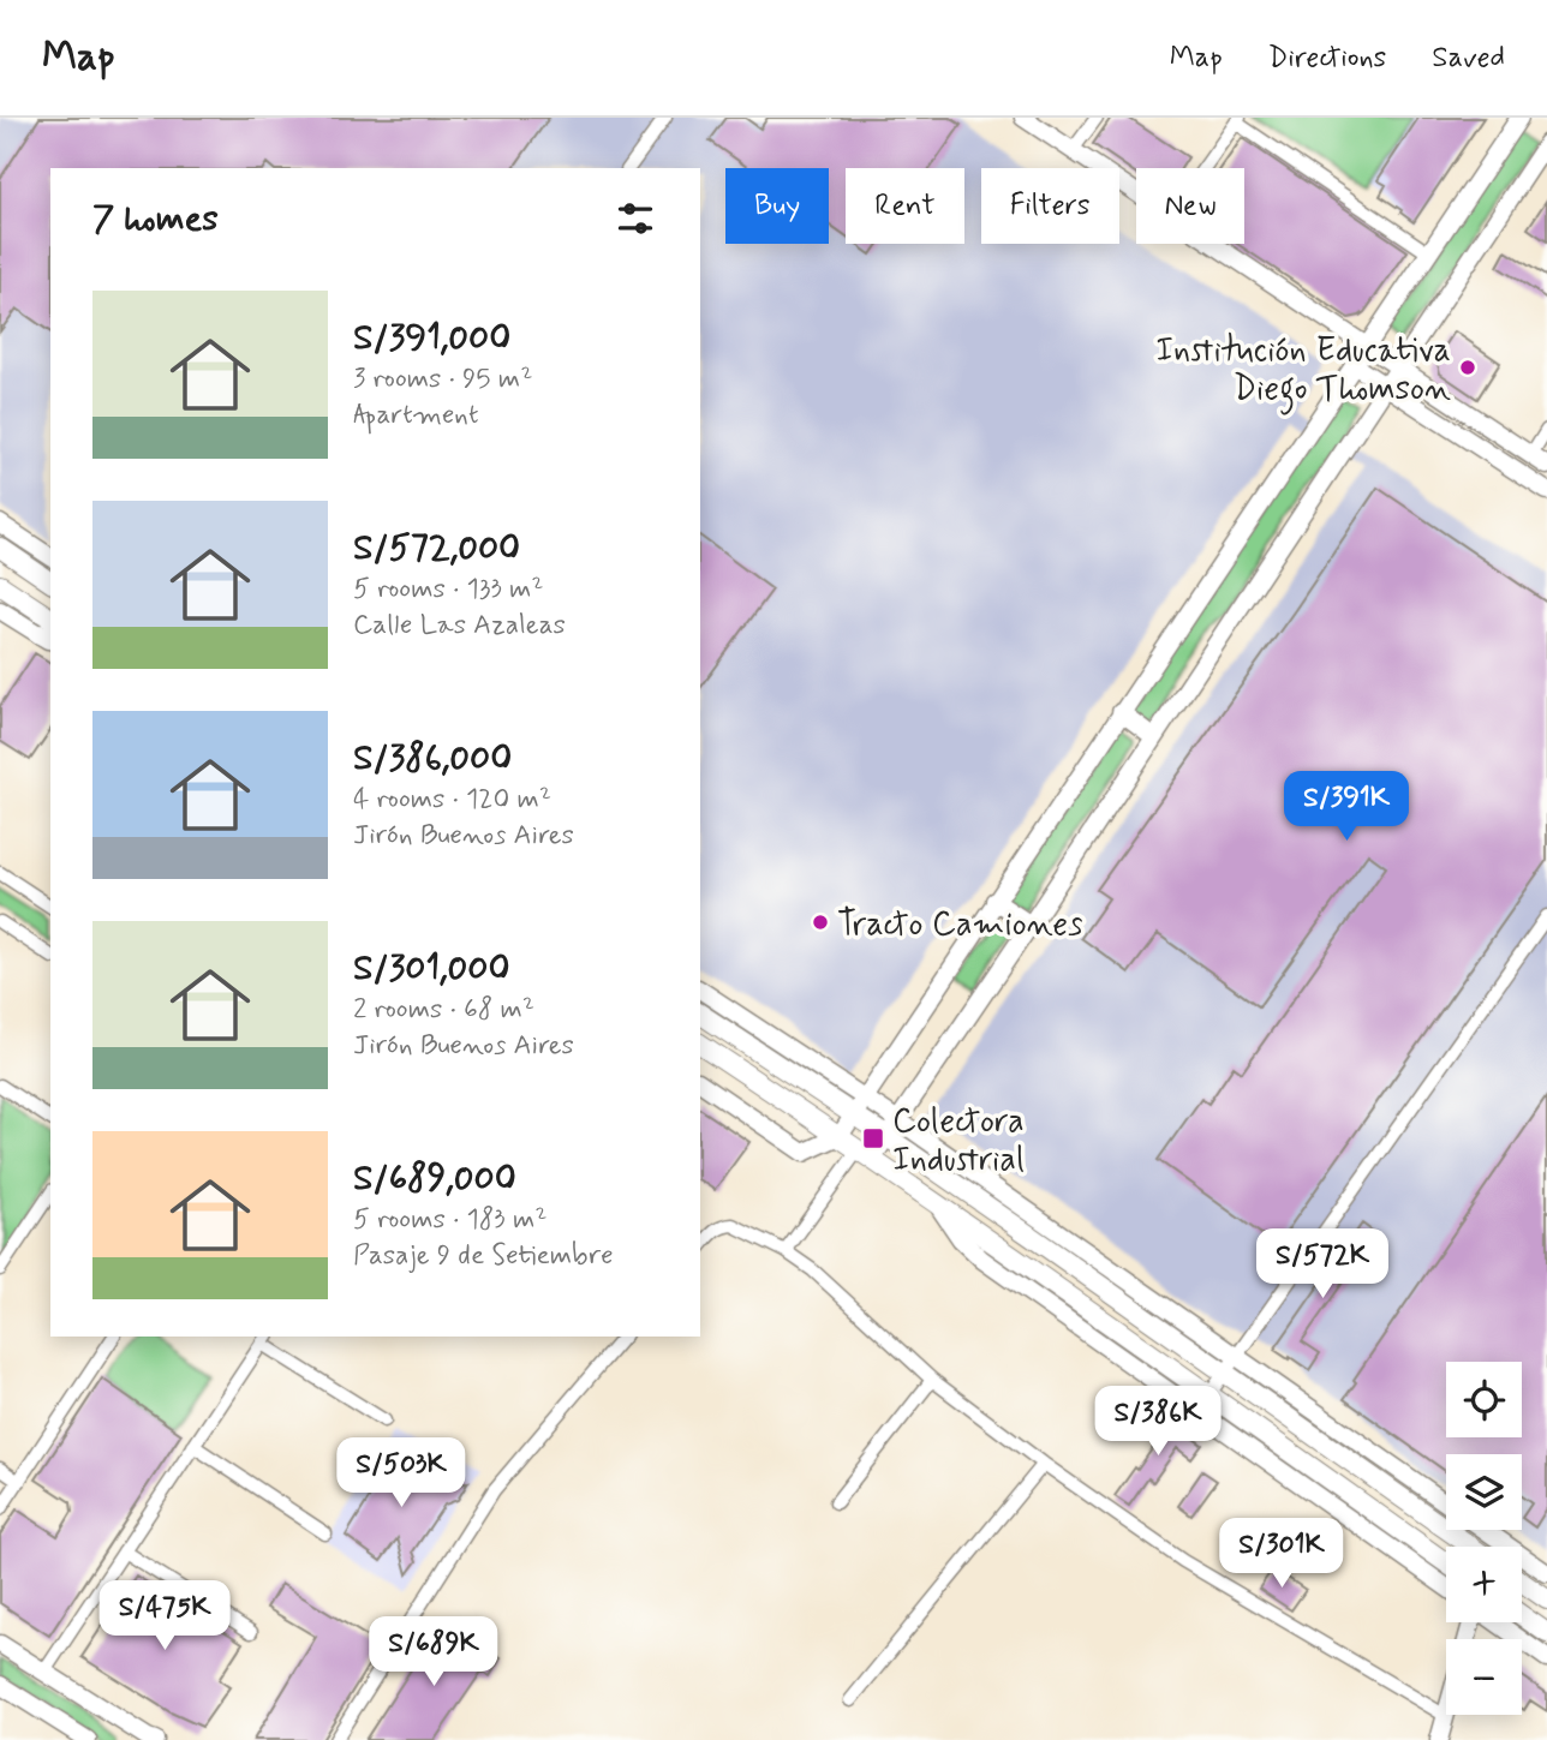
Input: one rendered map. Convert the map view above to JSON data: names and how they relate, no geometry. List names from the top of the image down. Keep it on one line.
{"places":{"other":["Institución Educativa Diego Thomson","Tracto Camiones"],"transit":["Colectora Industrial"]},"page":{"header":"Map","nav":["Map","Directions","Saved"],"chip":["Buy","Rent","Filters","New"],"heading":"7 homes","list":[{"name":"S/391,000","note":"3 rooms · 95 m² · Apartment"},{"name":"S/572,000","note":"5 rooms · 133 m² · Calle Las Azaleas"},{"name":"S/386,000","note":"4 rooms · 120 m² · Jirón Buenos Aires"},{"name":"S/301,000","note":"2 rooms · 68 m² · Jirón Buenos Aires"},{"name":"S/689,000","note":"5 rooms · 183 m² · Pasaje 9 de Setiembre"}],"price":["S/391K","S/572K","S/386K","S/503K","S/301K","S/475K","S/689K"],"map_buttons":["+","−"]}}
